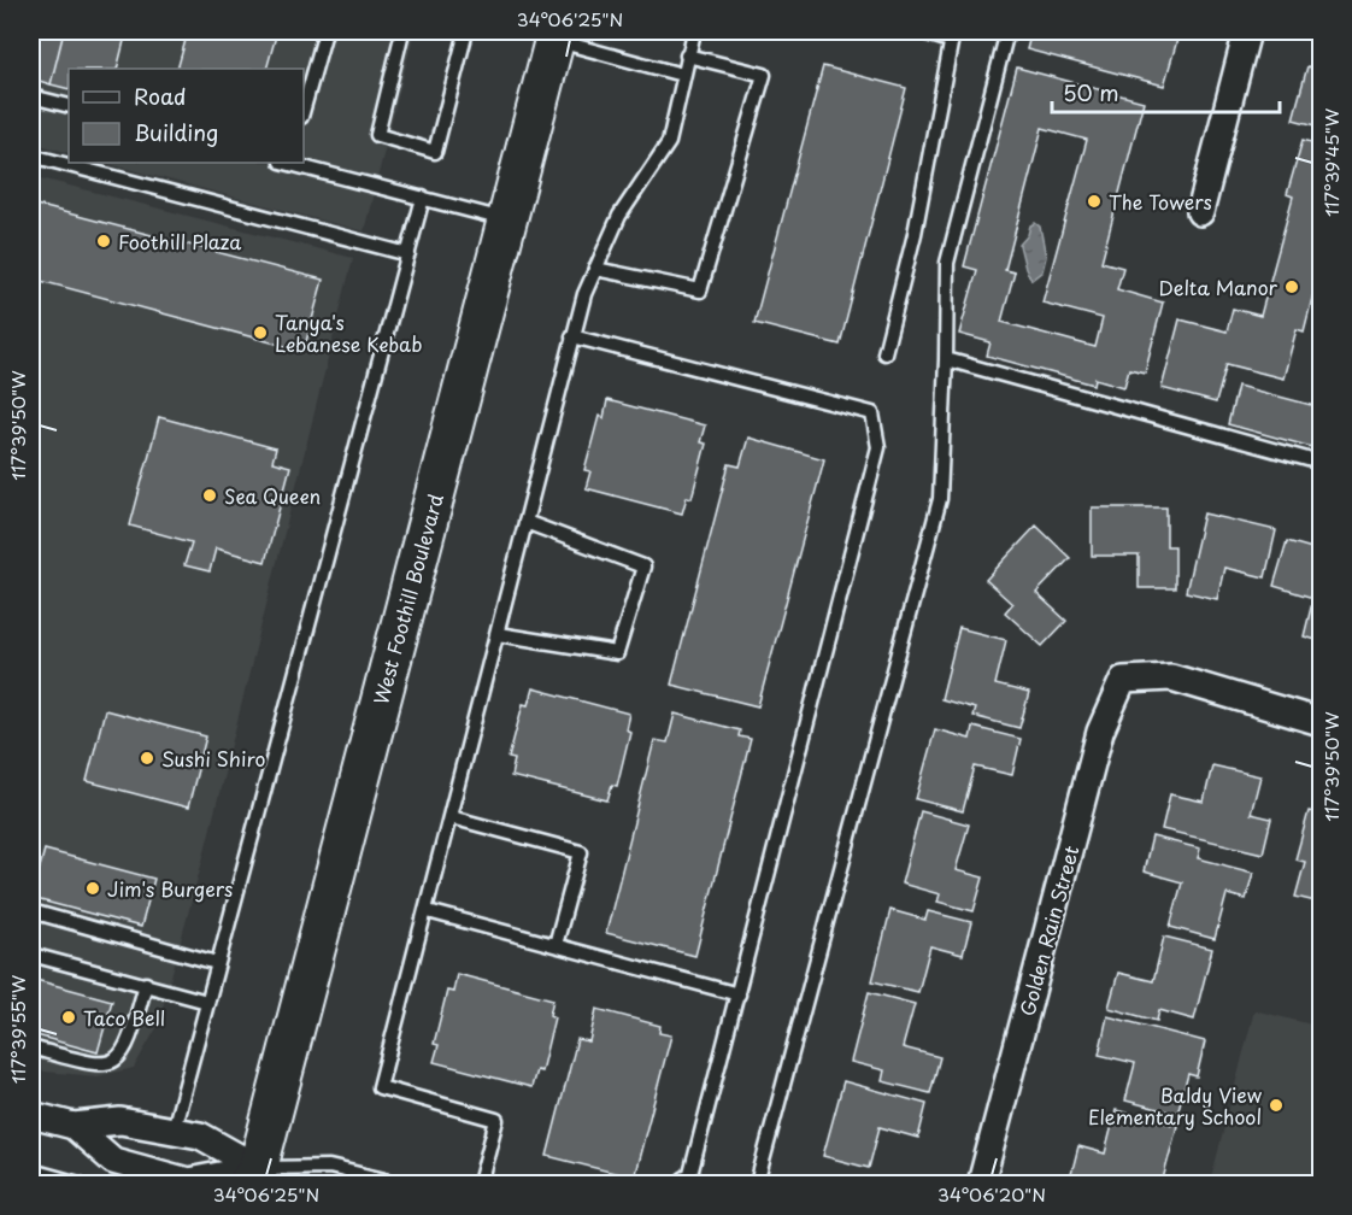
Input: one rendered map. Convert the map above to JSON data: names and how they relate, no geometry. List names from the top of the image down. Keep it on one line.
{"streets":{"main road":["West Foothill Boulevard"],"street":["Golden Rain Street"]},"places":["The Towers","Foothill Plaza","Delta Manor","Tanya's Lebanese Kebab","Sea Queen","Sushi Shiro","Jim's Burgers","Taco Bell","Baldy View Elementary School"],"legend":["Road","Building"],"scale_bar":"50 m","coordinates":["34°06'25\"N","117°39'45\"W","117°39'50\"W","117°39'55\"W","34°06'20\"N"]}
